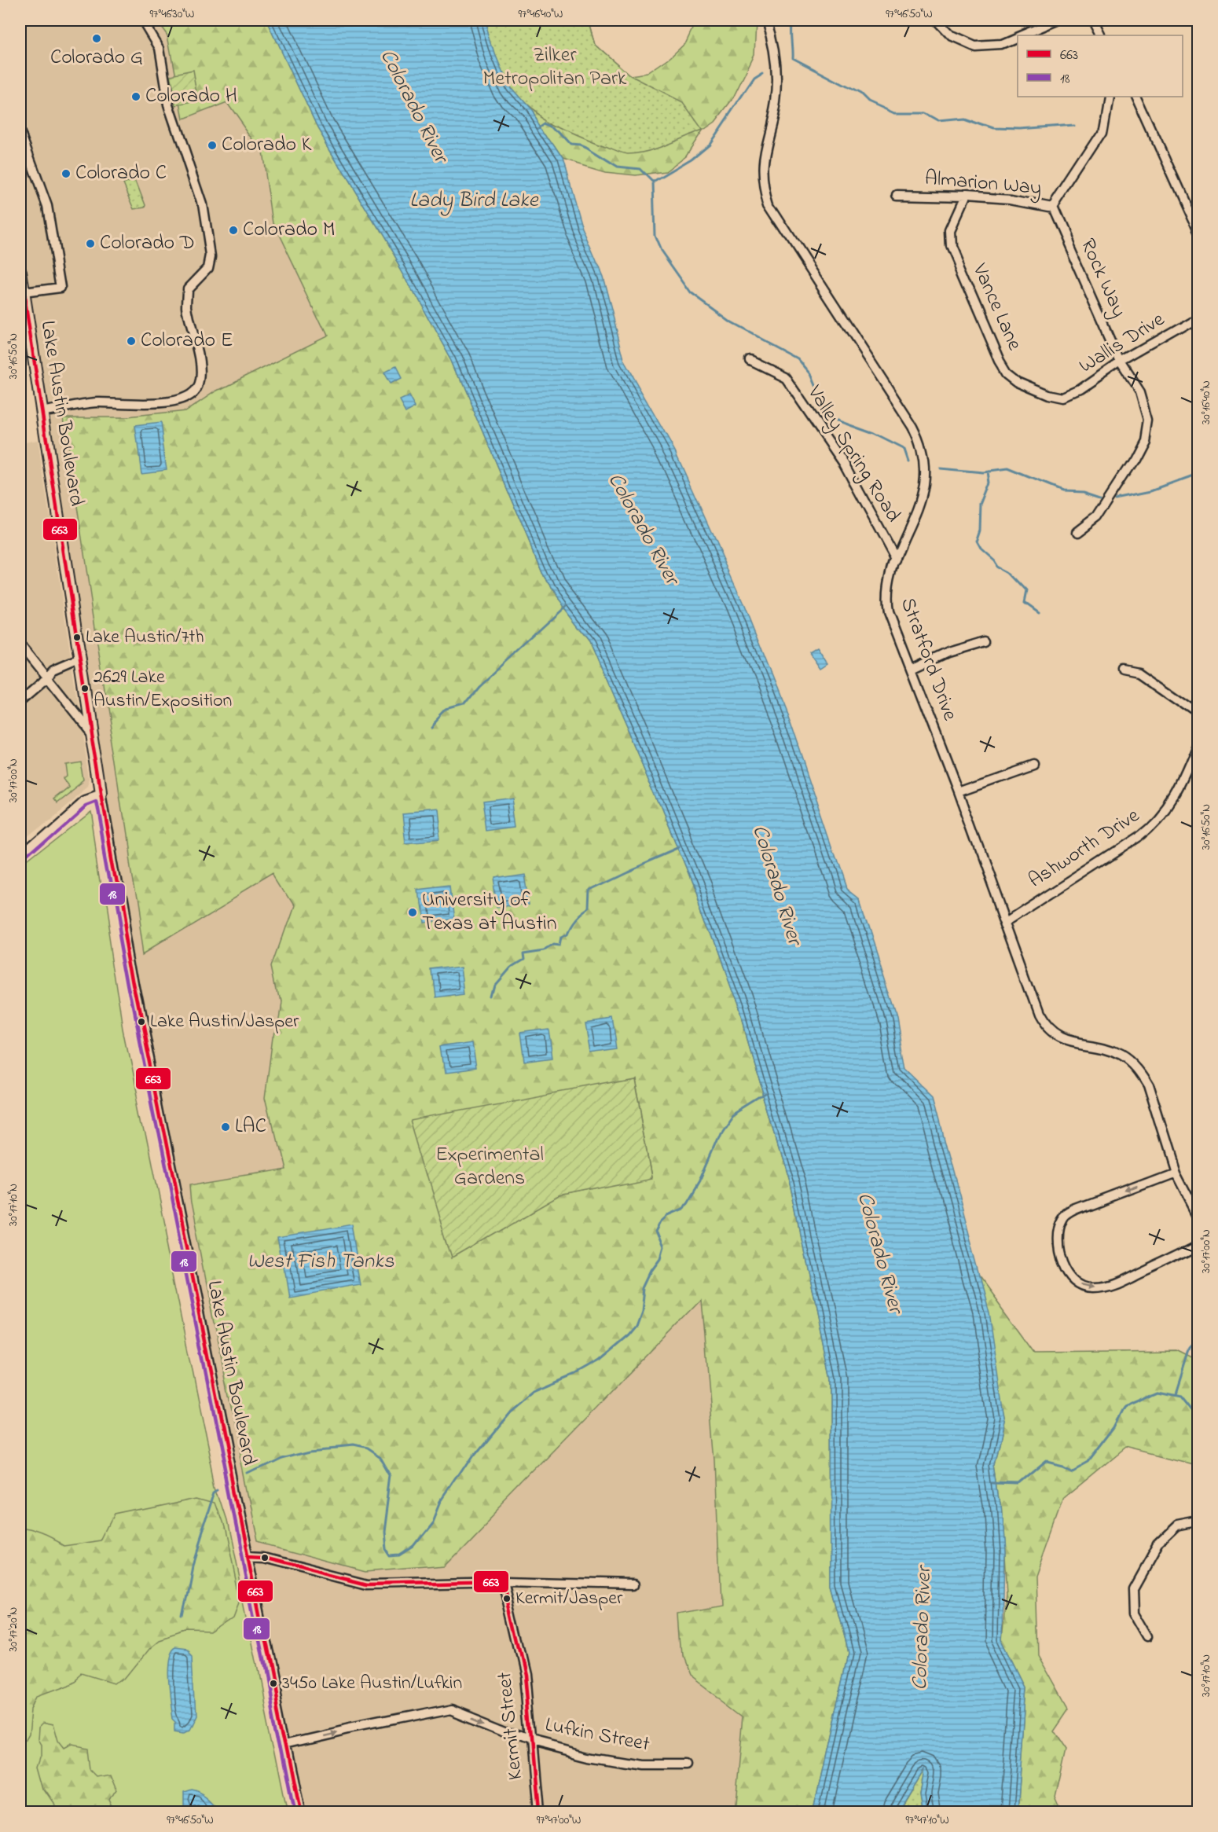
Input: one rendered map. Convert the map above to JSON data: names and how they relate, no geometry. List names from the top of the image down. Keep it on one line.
{"streets":{"main road":["Lake Austin Boulevard"],"street":["Almarion Way","Rock Way","Vance Lane","Wallis Drive","Valley Spring Road","Stratford Drive","Ashworth Drive","Kermit Street","Lufkin Street"]},"crossings":[["Almarion Way","Rock Way"],["Almarion Way","Vance Lane"],["Rock Way","Wallis Drive"],["Vance Lane","Wallis Drive"],["Lake Austin Boulevard","Lufkin Street"],["Valley Spring Road","Stratford Drive"],["Stratford Drive","Ashworth Drive"],["Kermit Street","Lufkin Street"]],"one_way":["Lufkin Street"],"water":["Colorado River","Lady Bird Lake","West Fish Tanks"],"parks":["Zilker Metropolitan Park","Experimental Gardens"],"places":["Colorado G","Colorado H","Colorado K","Colorado C","Colorado M","Colorado D","Colorado E","Lake Austin/7th","2629 Lake Austin/Exposition","University of Texas at Austin","Lake Austin/Jasper","LAC","Kermit/Jasper","3450 Lake Austin/Lufkin"],"lines":["transit line 663","transit line 18"],"legend":["663","18"],"coordinates":["97°46'30\"W","97°46'40\"W","97°46'50\"W","30°16'50\"N","30°16'40\"N","30°17'00\"N","30°17'10\"N","30°17'20\"N","97°47'00\"W","97°47'10\"W"]}
